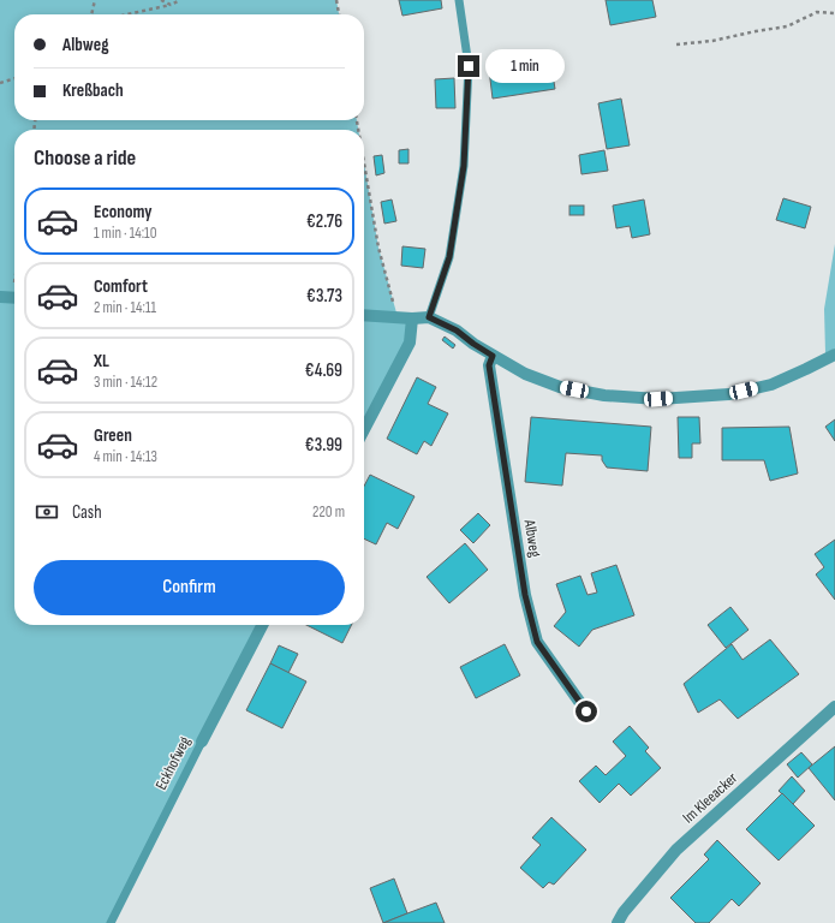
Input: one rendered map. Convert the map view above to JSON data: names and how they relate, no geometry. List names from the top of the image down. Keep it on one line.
{"streets":{"street":["Albweg","Eckhofweg","Im Kleeacker"]},"page":{"banner":["Albweg","Kreßbach"],"bubble":"1 min","heading":"Choose a ride","list":[{"name":"Economy","note":"1 min · 14:10","value":"€2.76"},{"name":"Comfort","note":"2 min · 14:11","value":"€3.73"},{"name":"XL","note":"3 min · 14:12","value":"€4.69"},{"name":"Green","note":"4 min · 14:13","value":"€3.99"}],"pay":["Cash","220 m"],"buttons":"Confirm"}}
